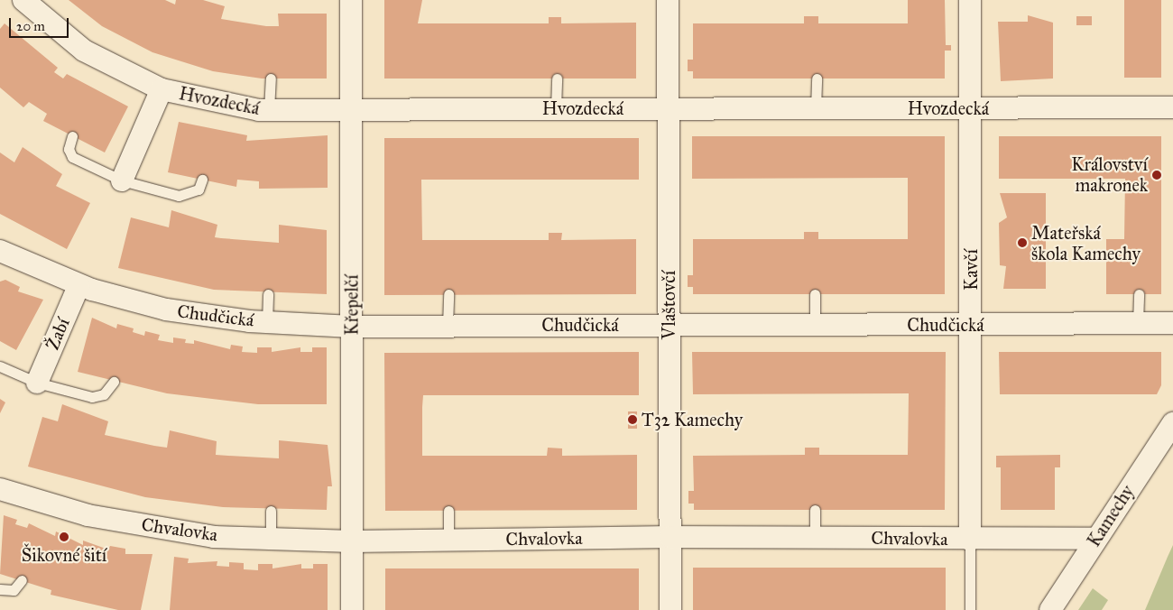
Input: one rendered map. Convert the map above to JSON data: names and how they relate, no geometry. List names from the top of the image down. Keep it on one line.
{"streets":{"street":["Hvozdecká","Kavčí","Křepelčí","Vlaštovčí","Chudčická","Žabí","Kamechy","Chvalovka"]},"crossings":[["Hvozdecká","Kavčí"],["Hvozdecká","Křepelčí"],["Hvozdecká","Vlaštovčí"],["Kavčí","Chudčická"],["Kavčí","Chvalovka"],["Křepelčí","Chudčická"],["Křepelčí","Chvalovka"],["Vlaštovčí","Chudčická"],["Vlaštovčí","Chvalovka"],["Chudčická","Žabí"],["Kamechy","Chvalovka"]],"places":["Království makronek","Mateřská škola Kamechy","T32 Kamechy","Šikovné šití"],"scale_bar":"20 m"}
